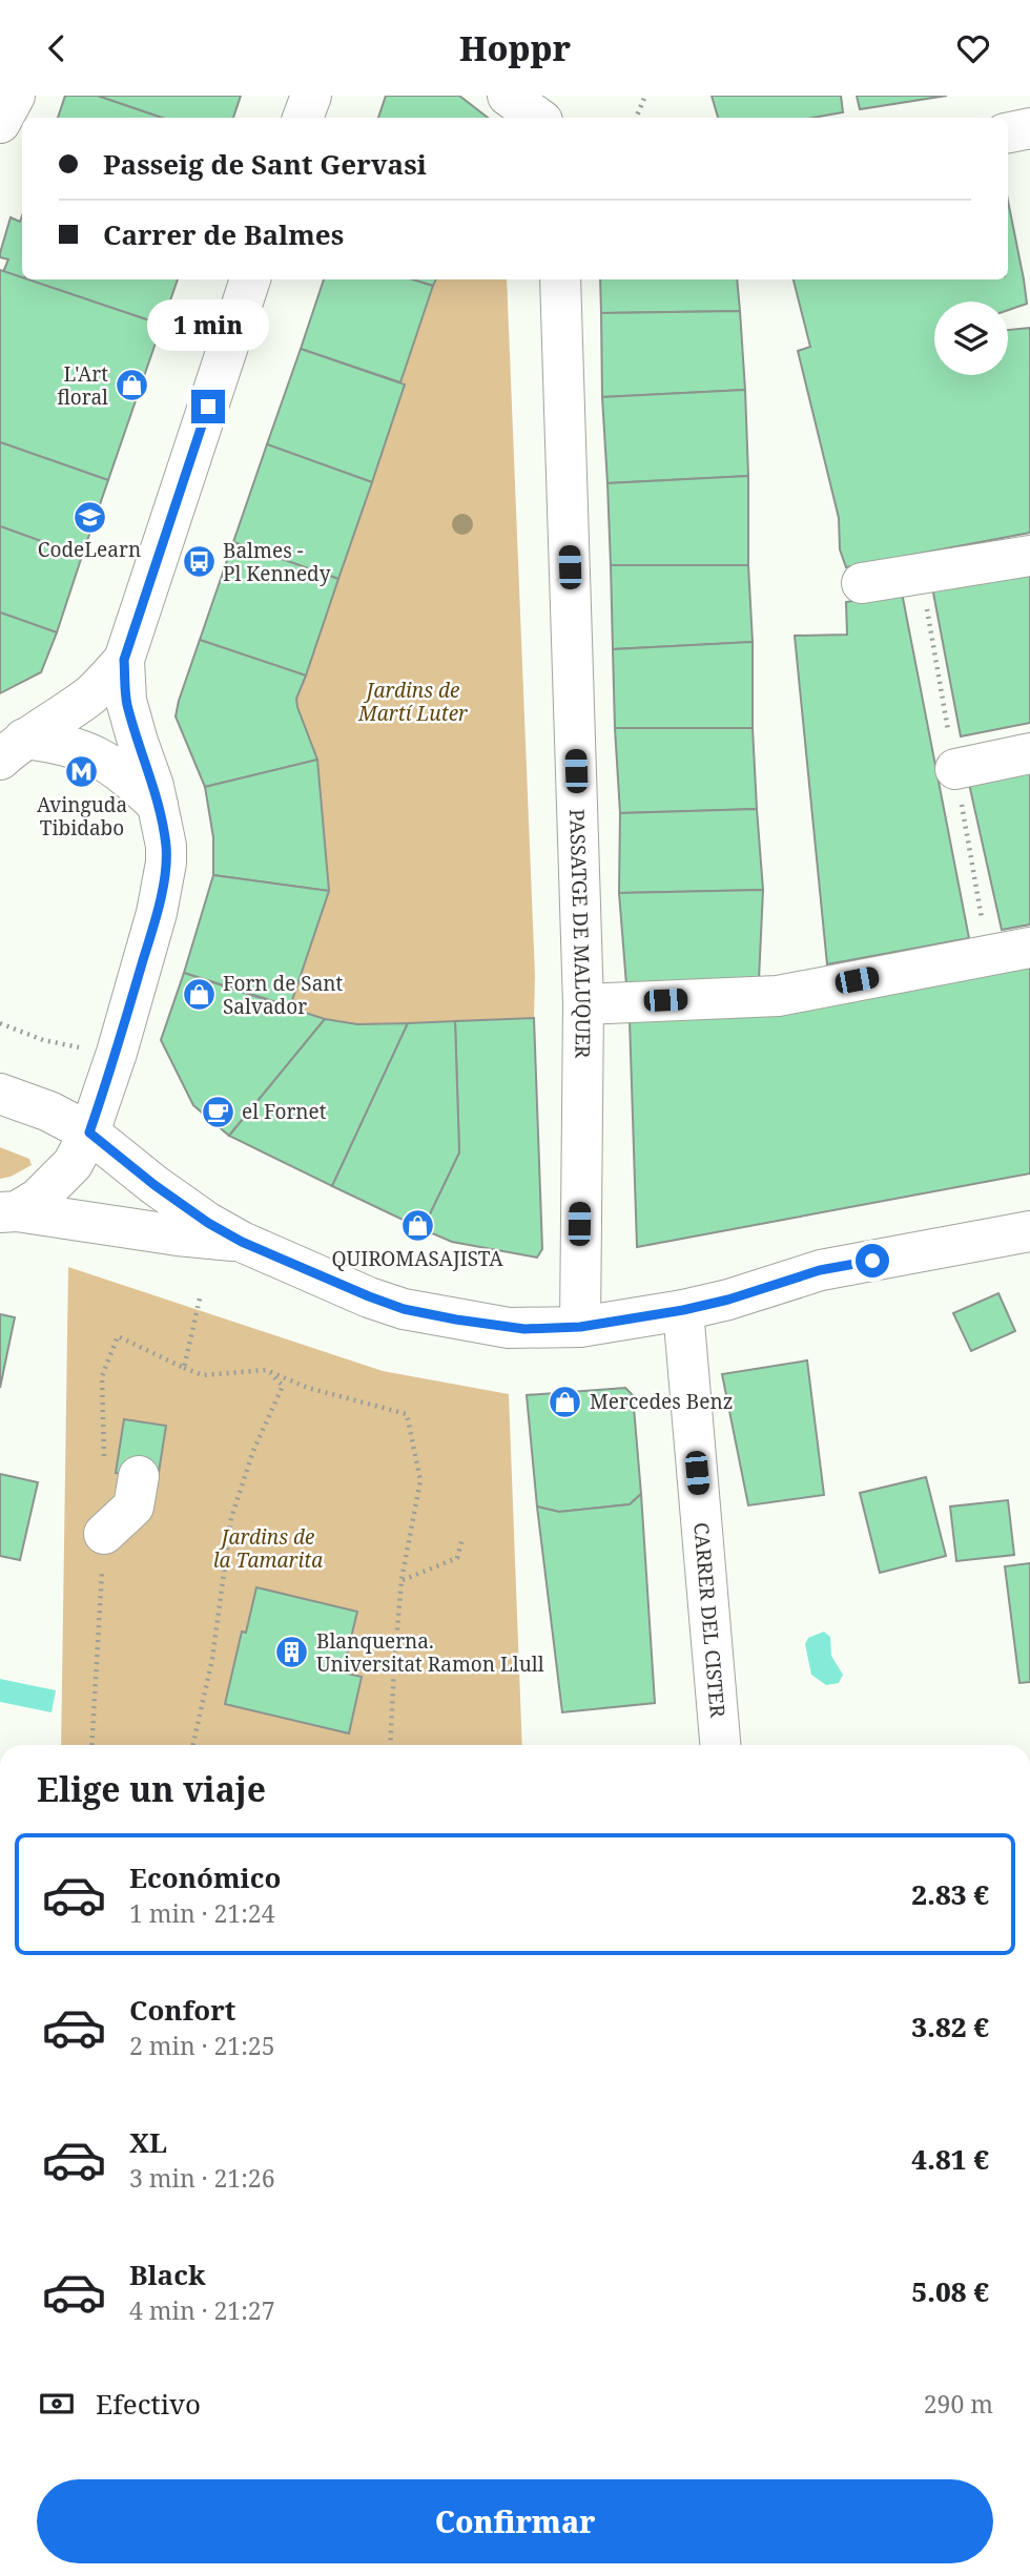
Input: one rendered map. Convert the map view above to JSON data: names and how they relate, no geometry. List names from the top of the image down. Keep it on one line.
{"streets":{"street":["PASSATGE DE MALUQUER","CARRER DEL CISTER"]},"parks":["Jardins de Martí Luter","Jardins de la Tamarita"],"places":{"shop":["L'Art floral","Forn de Sant Salvador","QUIROMASAJISTA","Mercedes Benz"],"school or university":["CodeLearn"],"bus stop":["Balmes - Pl Kennedy"],"metro station":["Avinguda Tibidabo"],"cafe":["el Fornet"],"building":["Blanquerna. Universitat Ramon Llull"]},"page":{"header":"Hoppr","banner":["Passeig de Sant Gervasi","Carrer de Balmes"],"bubble":"1 min","heading":"Elige un viaje","list":[{"name":"Económico","note":"1 min · 21:24","value":"2.83 €"},{"name":"Confort","note":"2 min · 21:25","value":"3.82 €"},{"name":"XL","note":"3 min · 21:26","value":"4.81 €"},{"name":"Black","note":"4 min · 21:27","value":"5.08 €"}],"pay":["Efectivo","290 m"],"buttons":"Confirmar"}}
